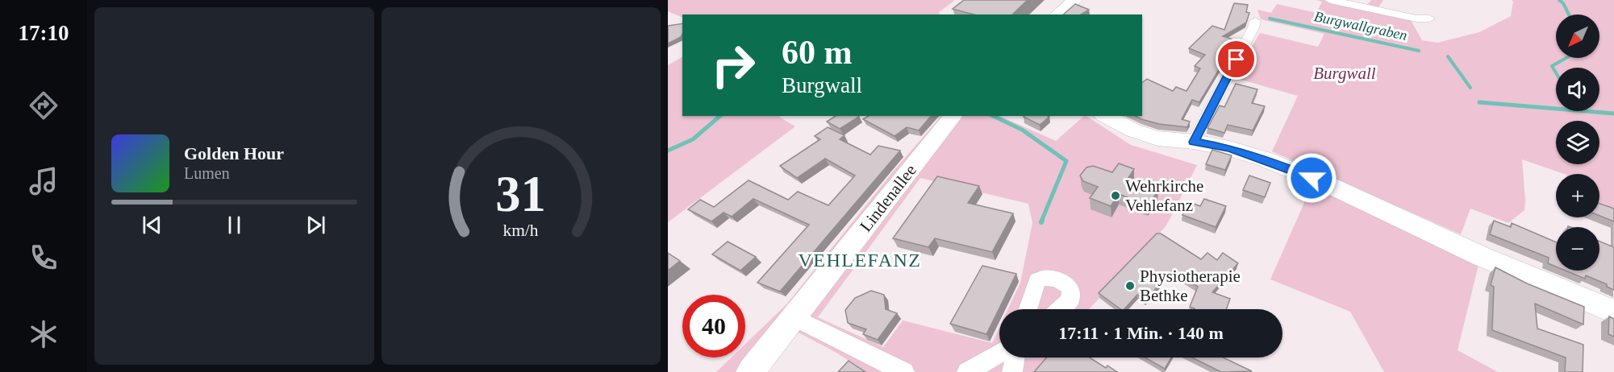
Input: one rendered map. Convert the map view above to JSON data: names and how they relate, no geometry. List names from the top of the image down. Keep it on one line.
{"streets":{"street":["Lindenallee"]},"districts":["VEHLEFANZ"],"water":["Burgwallgraben"],"parks":["Burgwall"],"places":["Wehrkirche Vehlefanz","Physiotherapie Bethke"],"north":"bottom left","page":{"tabs":"17:10","map_buttons":["+","−"],"turn":["60 m","Burgwall"],"song":["Golden Hour","Lumen"],"limit":"40","trip":"17:11 · 1 Min. · 140 m","gauge":["31","km/h"]}}
